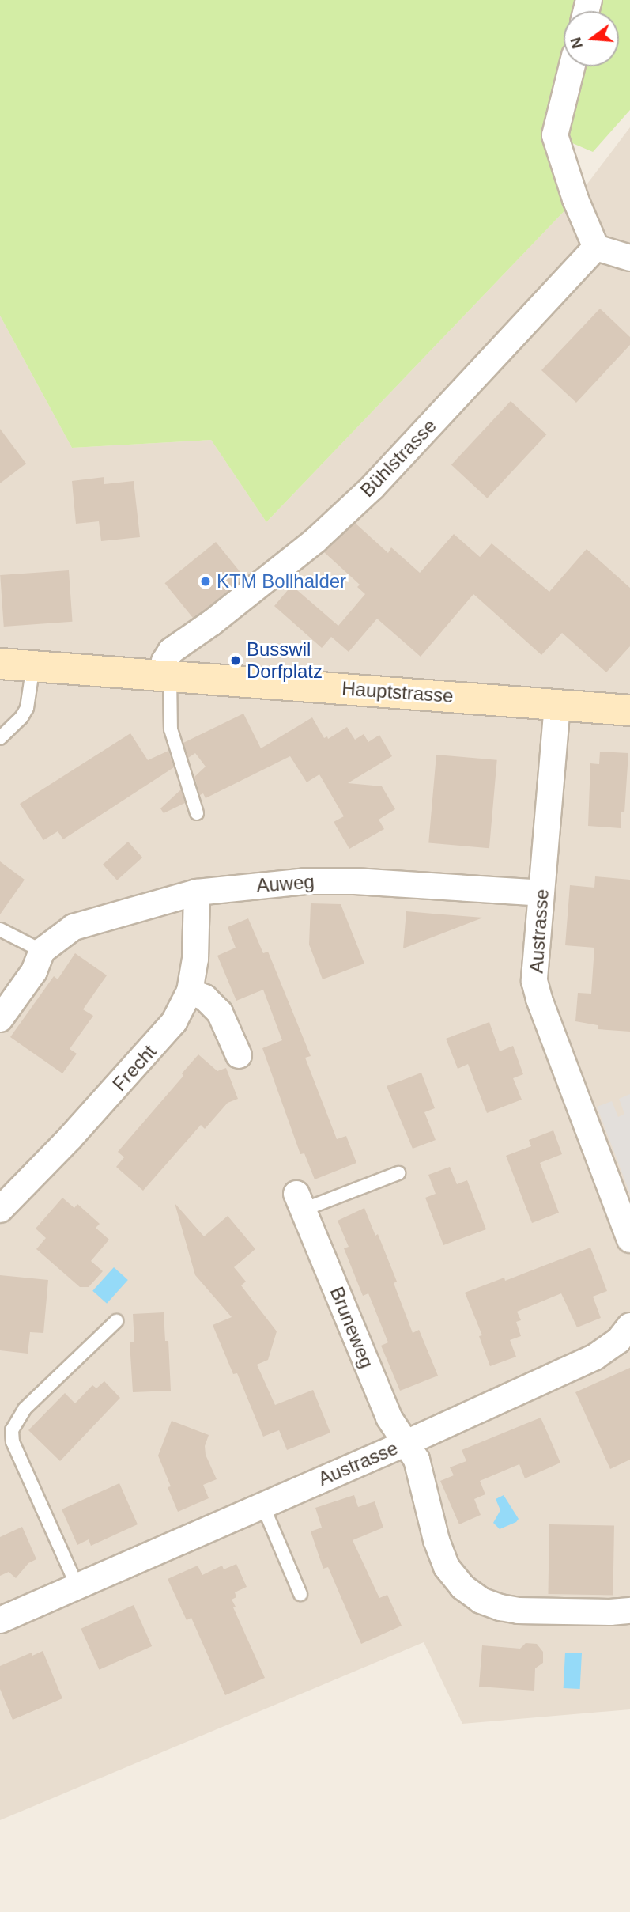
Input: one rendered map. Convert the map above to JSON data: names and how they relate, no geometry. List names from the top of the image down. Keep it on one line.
{"streets":{"street":["Bühlstrasse","Hauptstrasse","Auweg","Austrasse","Frecht","Bruneweg"]},"crossings":[["Bühlstrasse","Hauptstrasse"],["Hauptstrasse","Austrasse"],["Auweg","Austrasse"],["Auweg","Frecht"],["Austrasse","Bruneweg"]],"places":["KTM Bollhalder","Busswil Dorfplatz"],"north":"left"}
